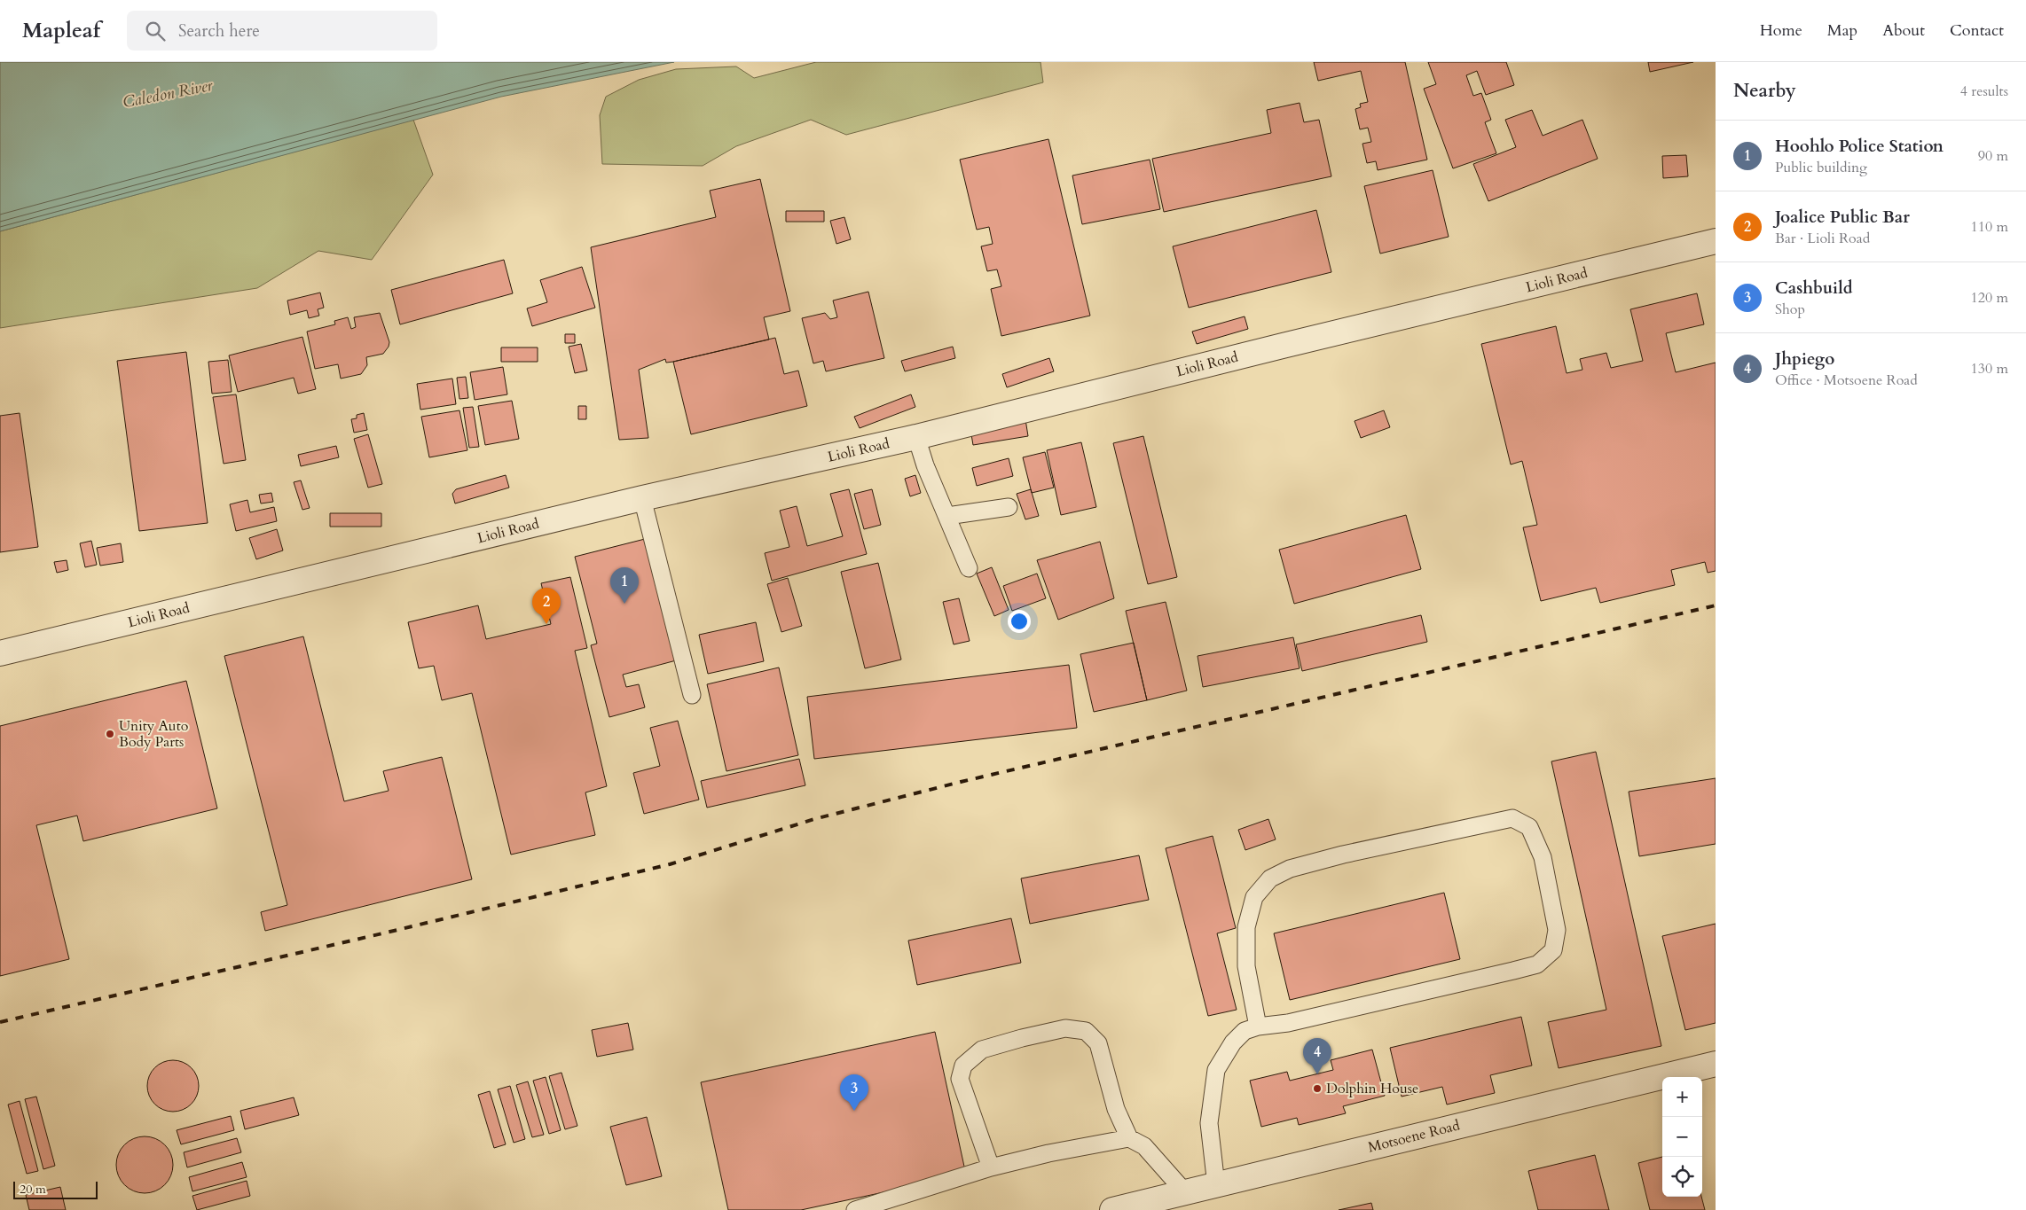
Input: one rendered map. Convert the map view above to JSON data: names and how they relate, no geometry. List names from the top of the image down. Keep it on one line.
{"streets":{"street":["Lioli Road","Motsoene Road"]},"water":["Caledon River"],"places":["Unity Auto Body Parts","Dolphin House"],"scale_bar":"20 m","page":{"header":"Mapleaf","search":"Search here","nav":["Home","Map","About","Contact"],"heading":["Nearby","4 results"],"list":[{"mark":"1","name":"Hoohlo Police Station","note":"Public building","value":"90 m"},{"mark":"2","name":"Joalice Public Bar","note":"Bar · Lioli Road","value":"110 m"},{"mark":"3","name":"Cashbuild","note":"Shop","value":"120 m"},{"mark":"4","name":"Jhpiego","note":"Office · Motsoene Road","value":"130 m"}],"pins":["1","2","4","3"],"map_buttons":["+","−"],"scale":"20 m"}}
